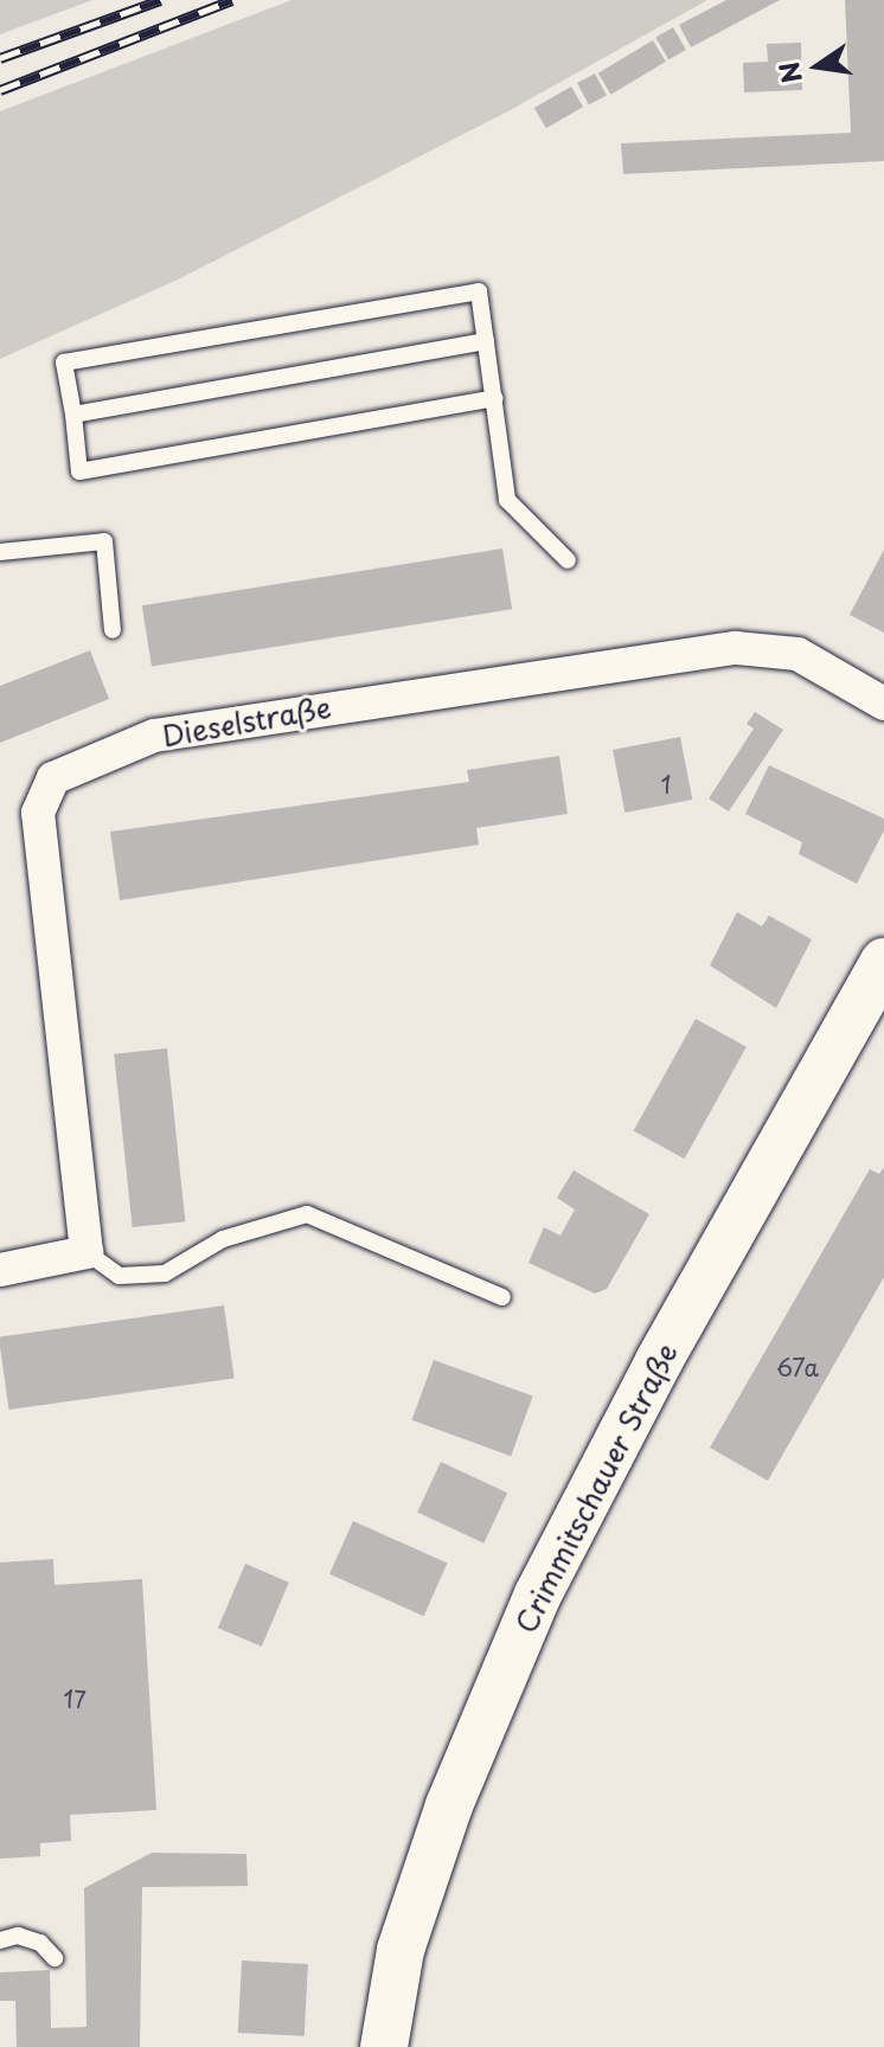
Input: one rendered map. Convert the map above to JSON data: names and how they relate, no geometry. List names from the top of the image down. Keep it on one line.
{"streets":{"main road":["Crimmitschauer Straße"],"street":["Dieselstraße"]},"house_numbers":["1","67a","17"],"north":"left"}
